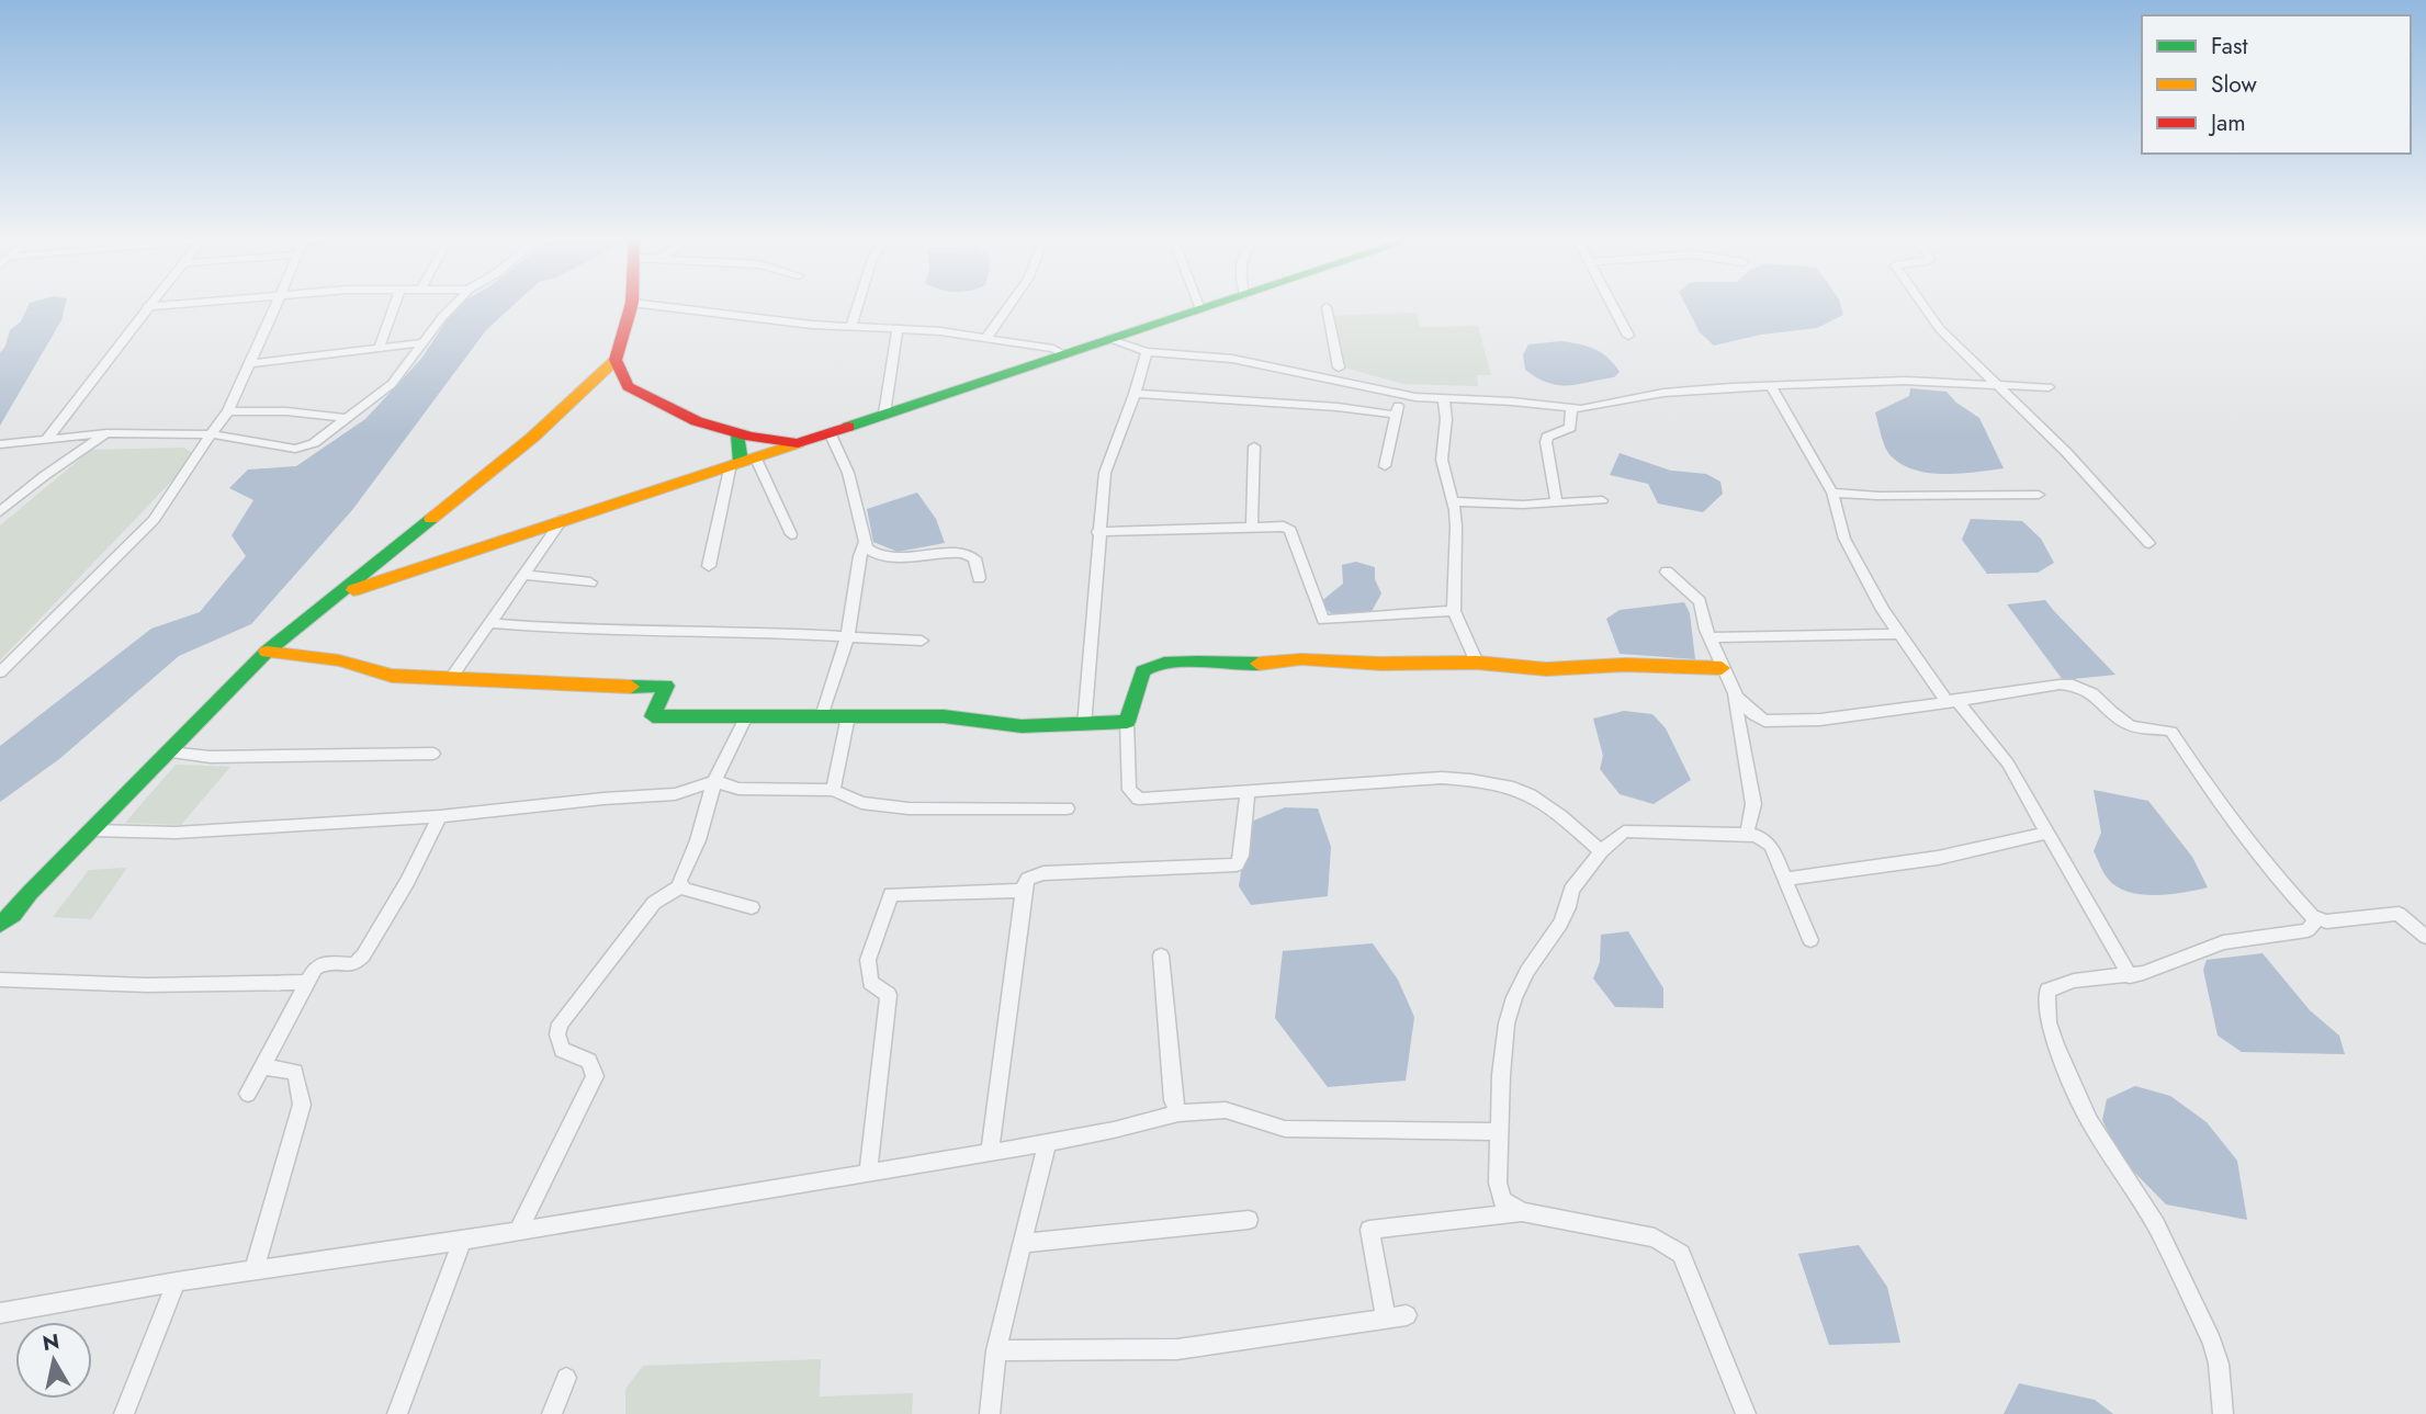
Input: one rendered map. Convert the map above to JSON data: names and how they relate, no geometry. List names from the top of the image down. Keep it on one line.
{"legend":["Fast","Slow","Jam"],"north":"top"}
